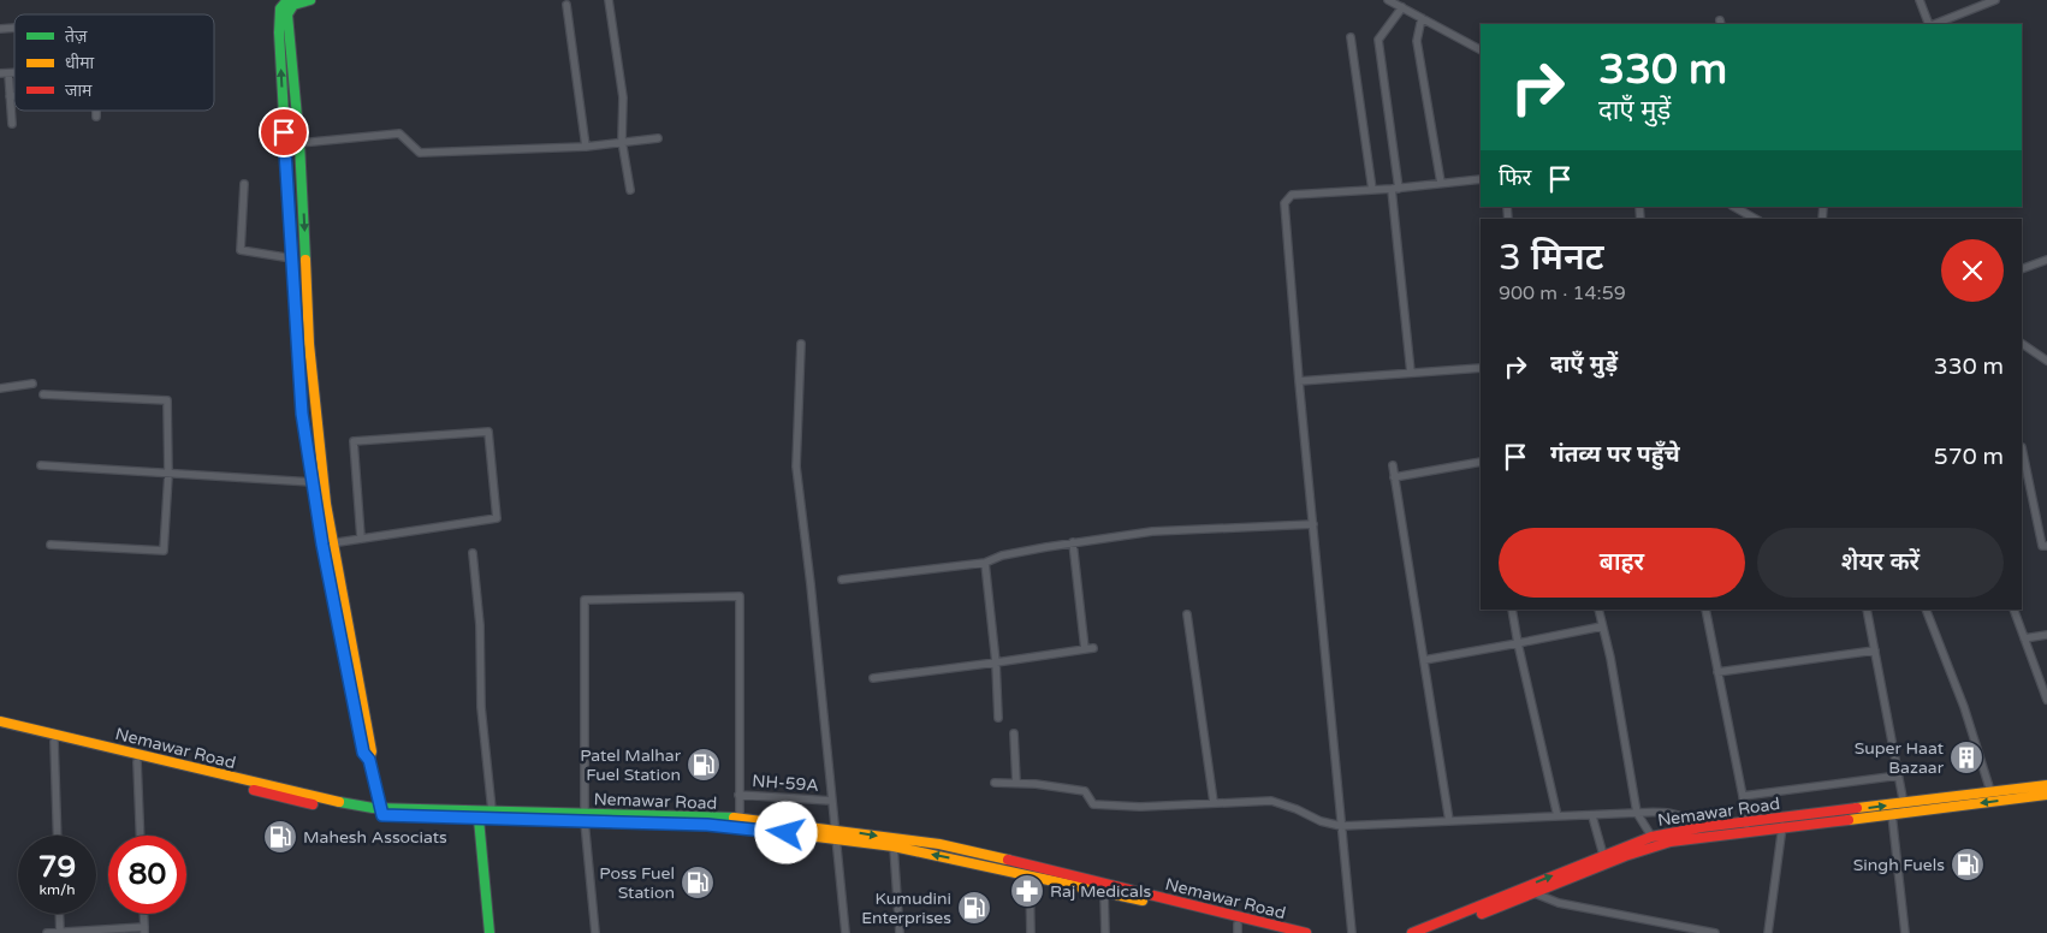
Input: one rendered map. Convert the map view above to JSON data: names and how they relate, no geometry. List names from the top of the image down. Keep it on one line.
{"streets":{"main road":["Nemawar Road"],"street":["NH-59A"]},"places":{"building":["Super Haat Bazaar"],"fuel station":["Patel Malhar Fuel Station","Mahesh Associats","Singh Fuels","Poss Fuel Station","Kumudini Enterprises"],"pharmacy":["Raj Medicals"]},"legend":["तेज़","धीमा","जाम"],"page":{"turn":["330 m","दाएँ मुड़ें"],"then":"फिर","heading":["3 मिनट","900 m · 14:59"],"list":[{"name":"दाएँ मुड़ें","value":"330 m"},{"name":"गंतव्य पर पहुँचे","value":"570 m"}],"buttons":["बाहर","शेयर करें"],"speed":"79 km/h","limit":"80"}}
